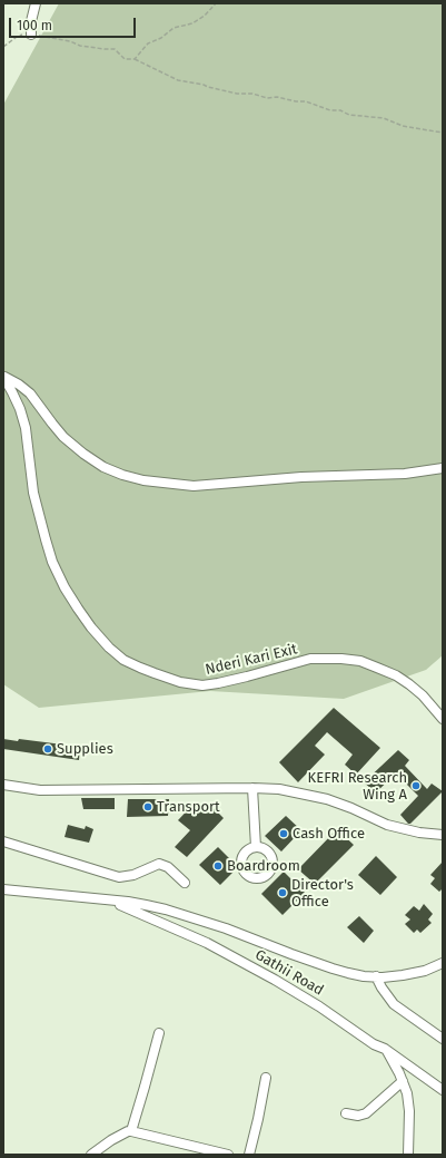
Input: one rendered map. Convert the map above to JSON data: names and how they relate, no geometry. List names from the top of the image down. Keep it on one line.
{"streets":{"street":["Nderi Kari Exit","Gathii Road"]},"places":["Supplies","KEFRI Research Wing A","Transport","Cash Office","Boardroom","Director's Office"],"scale_bar":"100 m"}
